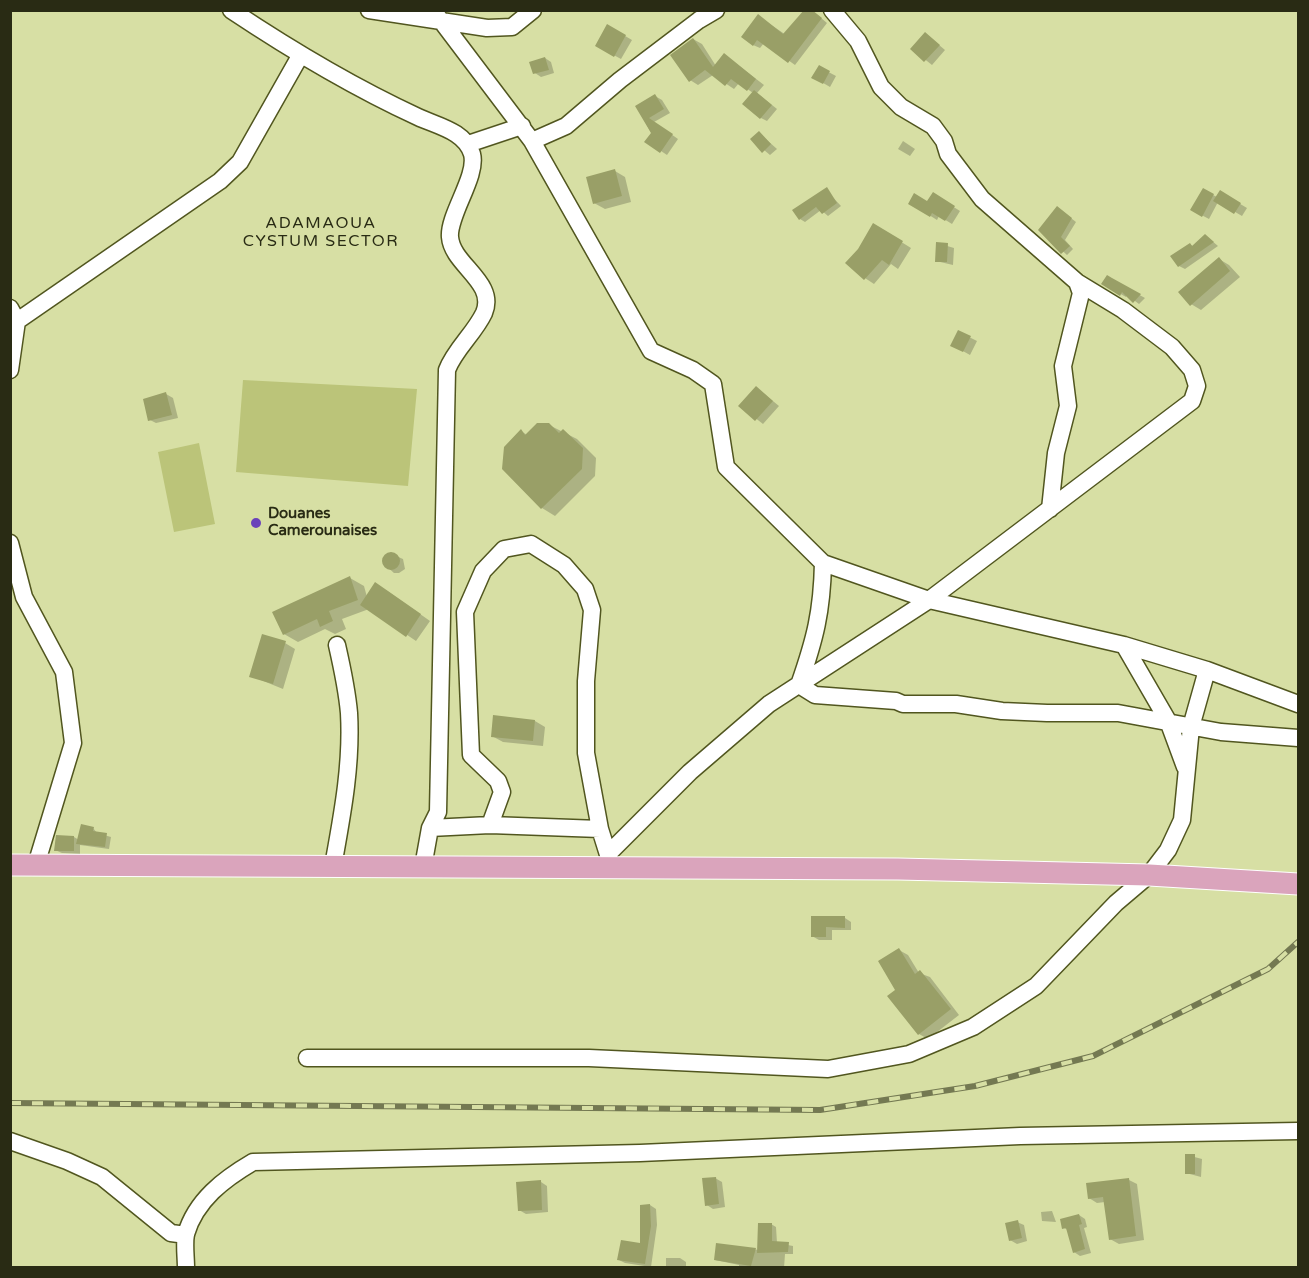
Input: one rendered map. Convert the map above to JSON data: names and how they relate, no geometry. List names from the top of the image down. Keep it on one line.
{"districts":["ADAMAOUA CYSTUM SECTOR"],"places":["Douanes Camerounaises"]}
